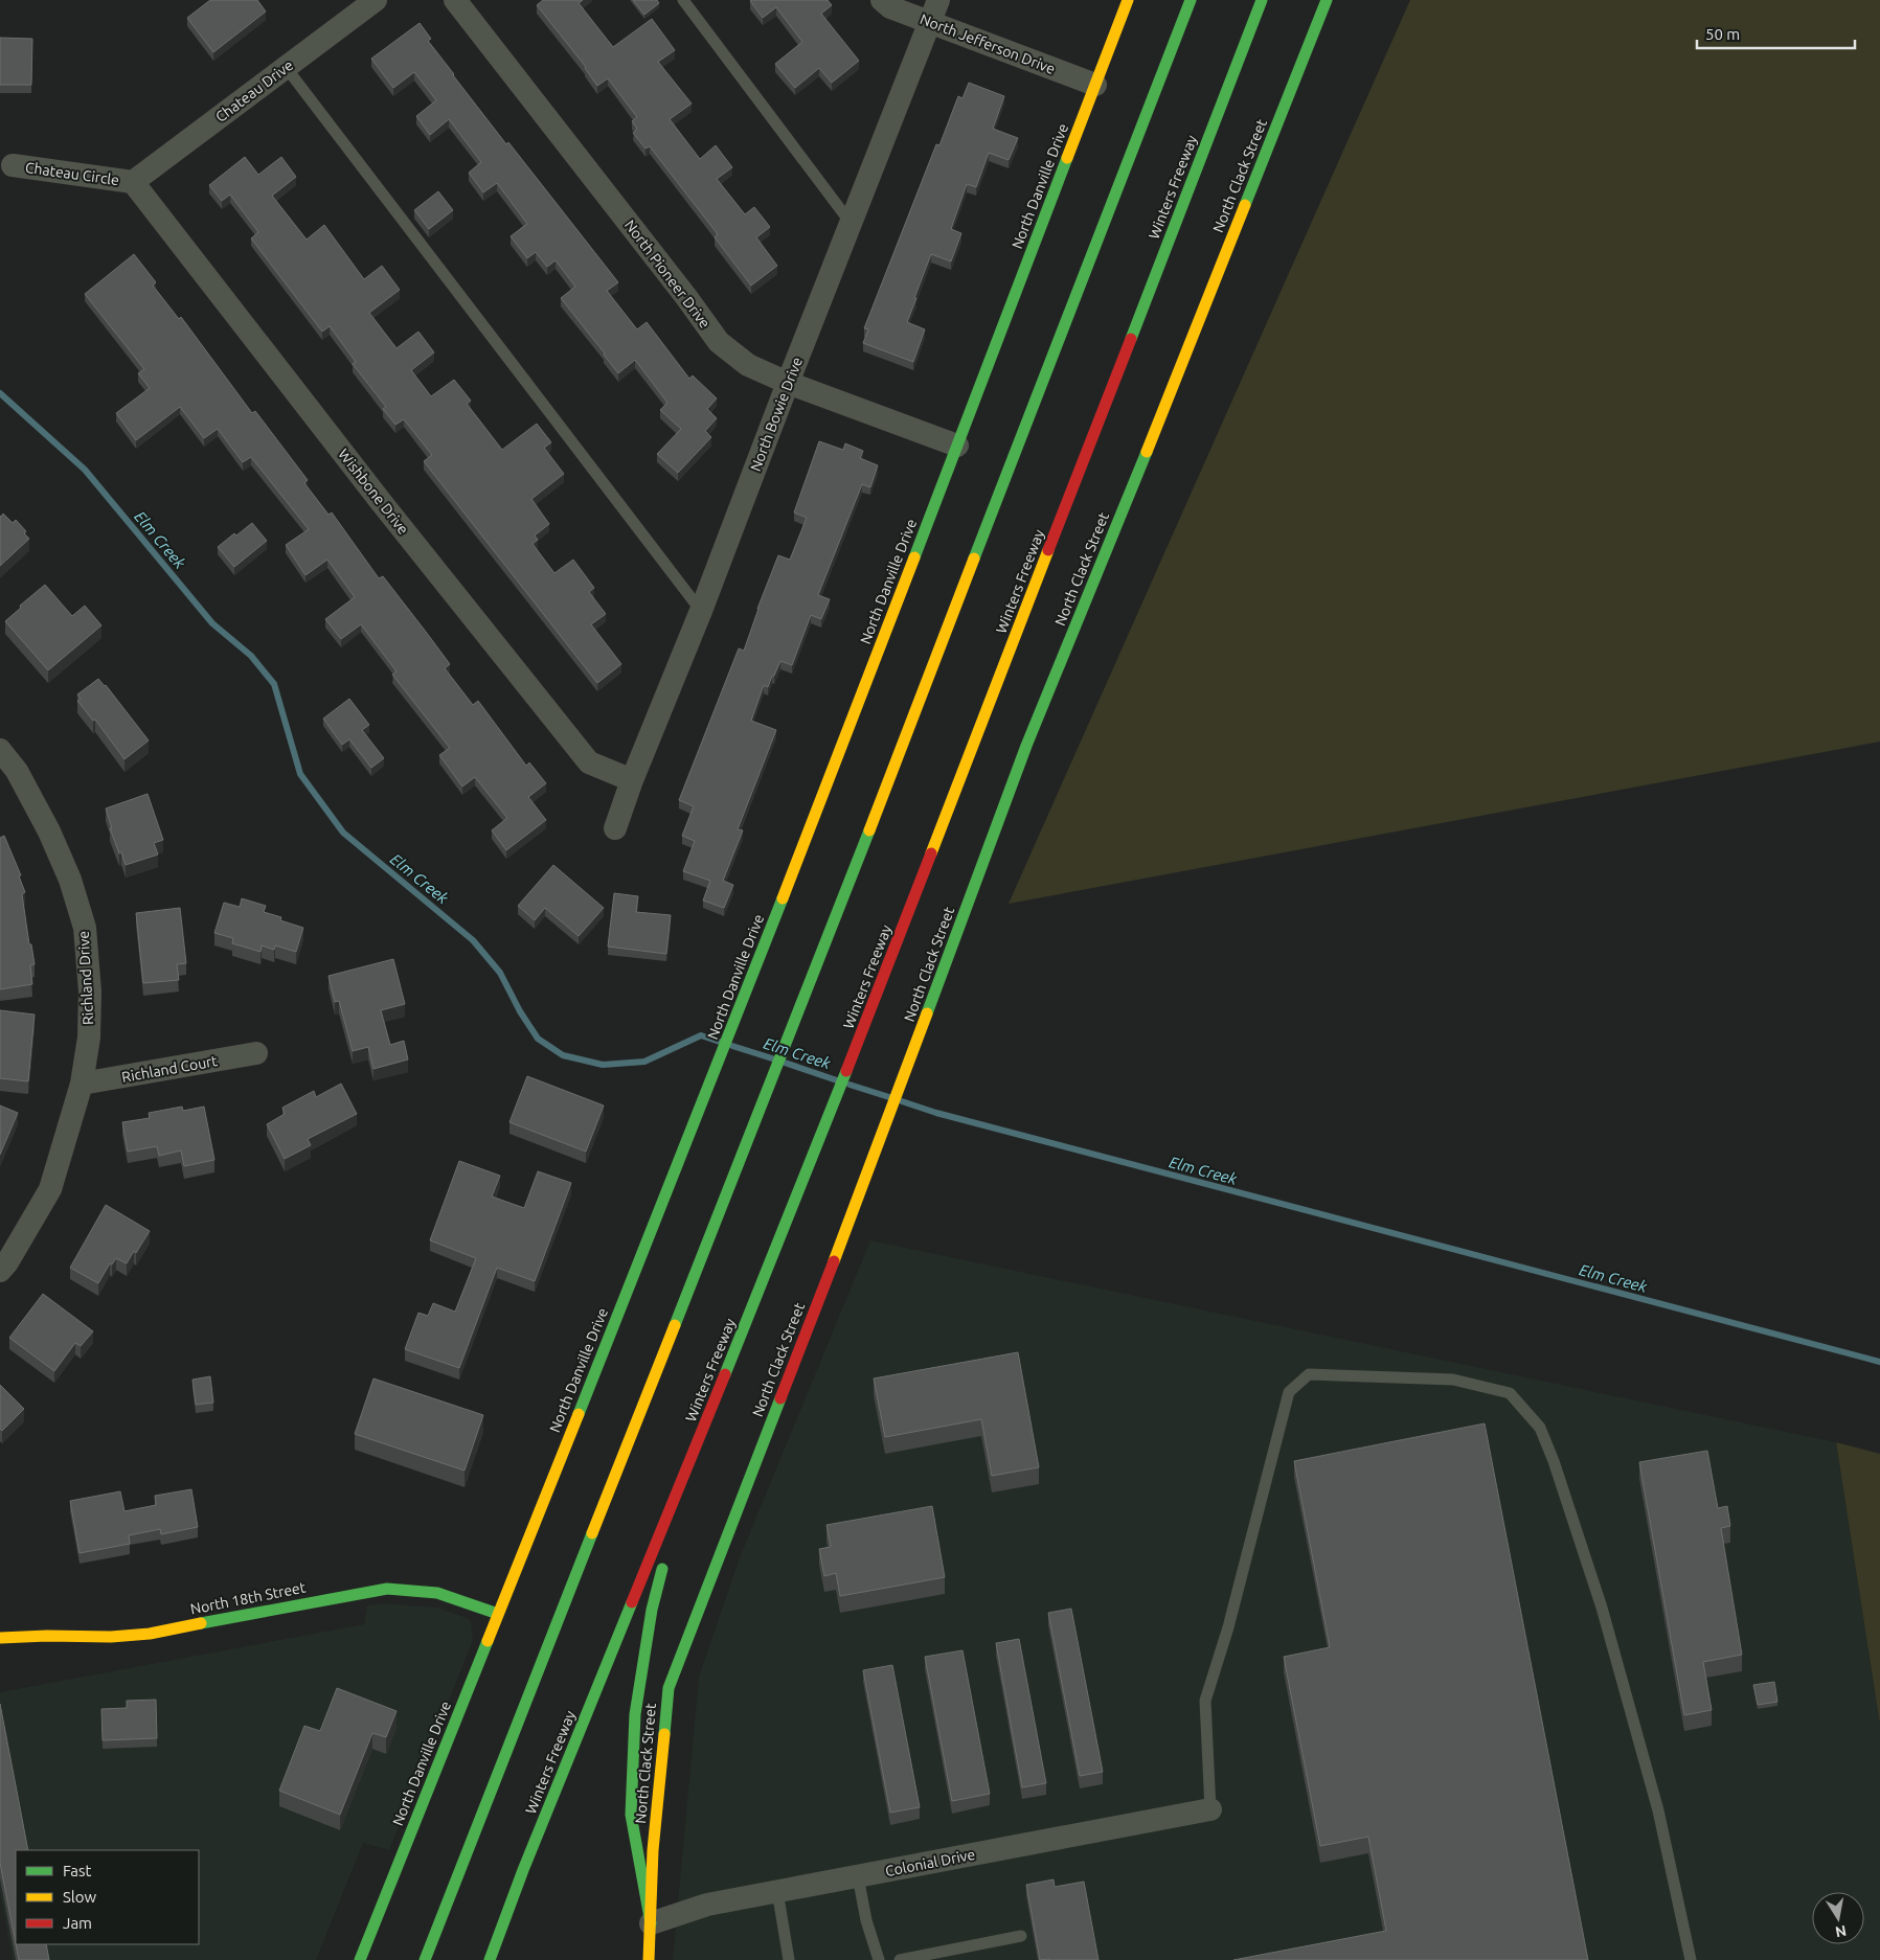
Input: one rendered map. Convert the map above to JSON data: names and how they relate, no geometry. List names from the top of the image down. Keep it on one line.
{"streets":{"main road":["North Clack Street","North Danville Drive","Winters Freeway","North 18th Street"],"street":["North Jefferson Drive","Chateau Drive","Chateau Circle","North Pioneer Drive","North Bowie Drive","Wishbone Drive","Richland Drive","Richland Court","Colonial Drive"]},"crossings":[["North Jefferson Drive","North Danville Drive"],["North Jefferson Drive","North Bowie Drive"],["Chateau Drive","Chateau Circle"],["Chateau Drive","Wishbone Drive"],["Chateau Circle","Wishbone Drive"],["North Clack Street","Colonial Drive"],["North Danville Drive","North Pioneer Drive"],["North Danville Drive","North 18th Street"],["North Pioneer Drive","North Bowie Drive"],["North Bowie Drive","Wishbone Drive"],["Richland Drive","Richland Court"]],"water":["Elm Creek"],"legend":["Fast","Slow","Jam"],"scale_bar":"50 m","north":"bottom"}
